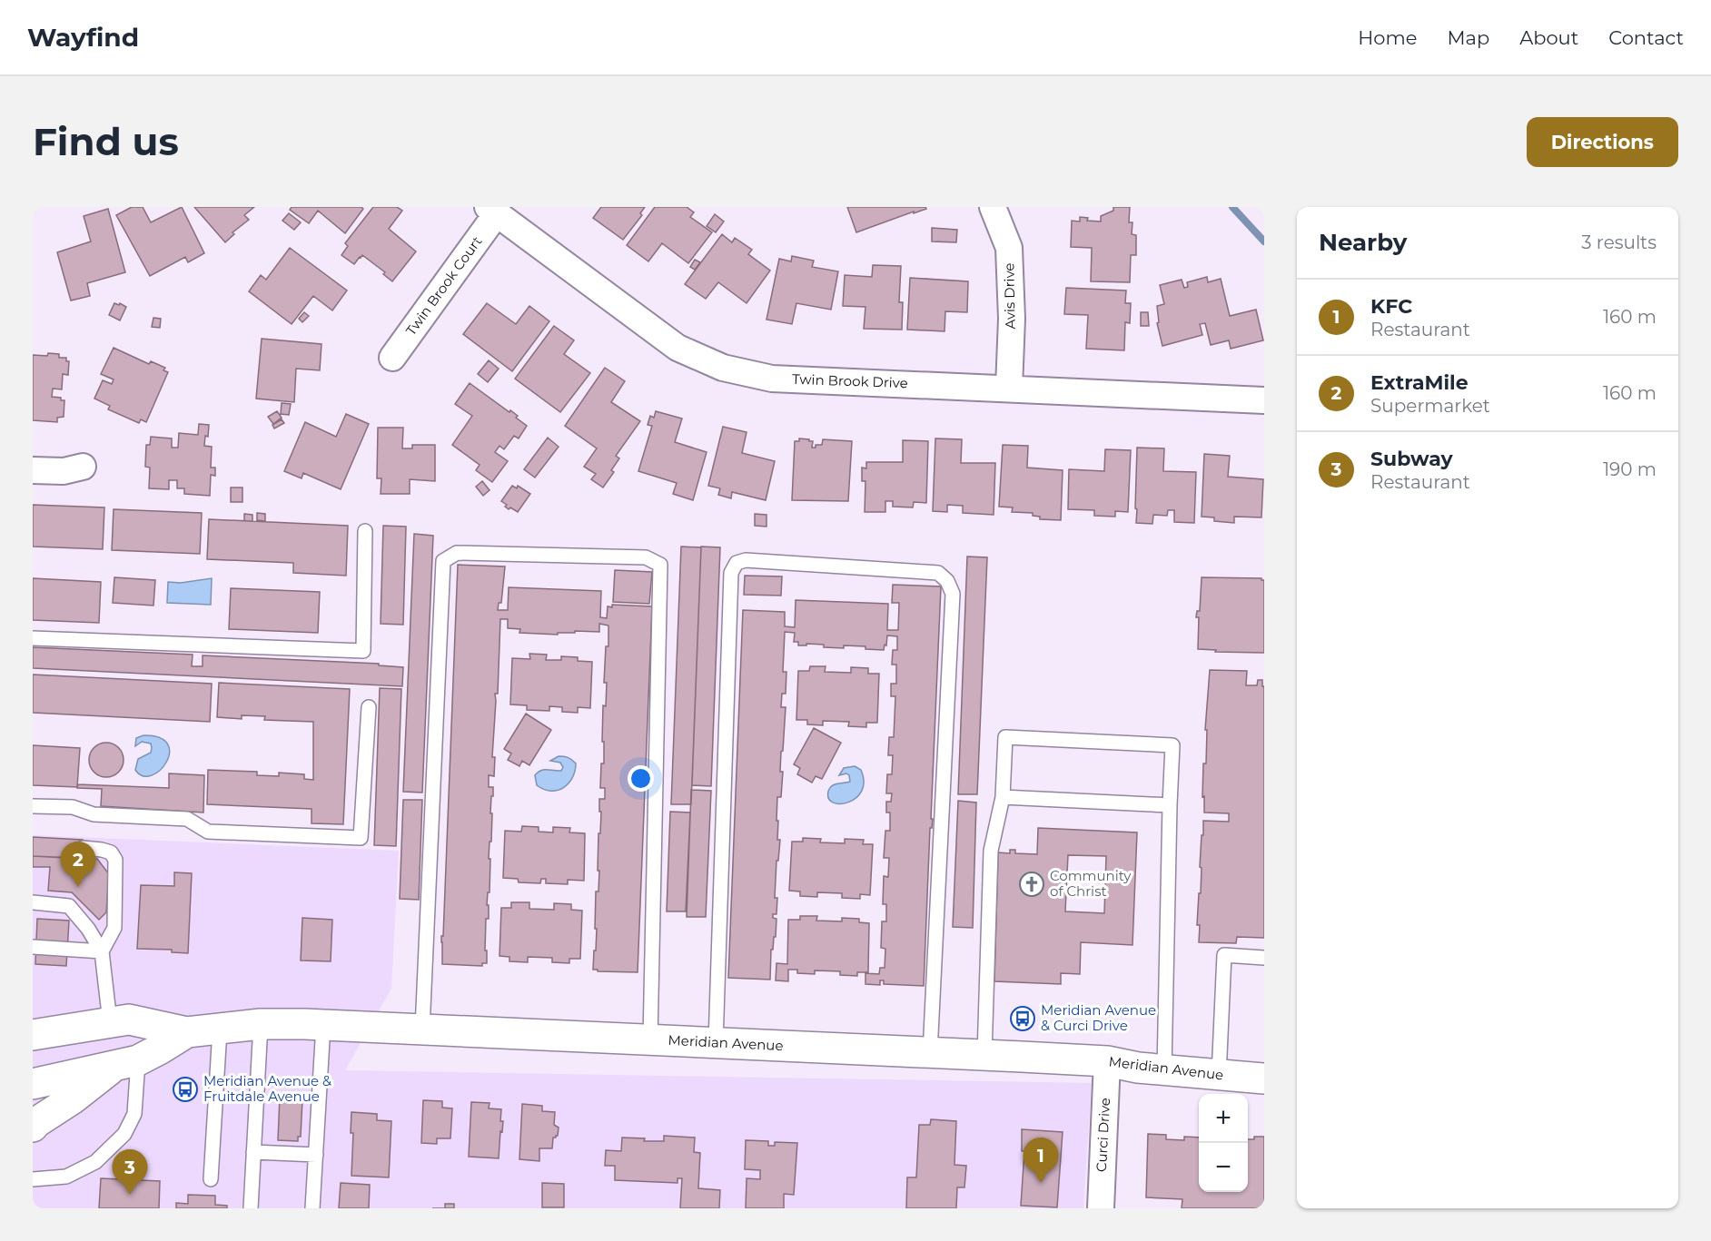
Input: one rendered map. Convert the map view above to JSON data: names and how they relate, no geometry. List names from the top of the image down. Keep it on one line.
{"streets":{"main road":["Meridian Avenue"],"street":["Twin Brook Court","Avis Drive","Twin Brook Drive","Curci Drive"]},"crossings":[["Twin Brook Court","Twin Brook Drive"],["Avis Drive","Twin Brook Drive"],["Meridian Avenue","Curci Drive"]],"places":{"church":["Community of Christ"],"bus stop":["Meridian Avenue & Curci Drive","Meridian Avenue & Fruitdale Avenue"]},"page":{"header":"Wayfind","nav":["Home","Map","About","Contact"],"buttons":"Directions","title":"Find us","heading":["Nearby","3 results"],"list":[{"mark":"1","name":"KFC","note":"Restaurant","value":"160 m"},{"mark":"2","name":"ExtraMile","note":"Supermarket","value":"160 m"},{"mark":"3","name":"Subway","note":"Restaurant","value":"190 m"}],"pins":["2","1","3"],"map_buttons":["+","−"]}}
